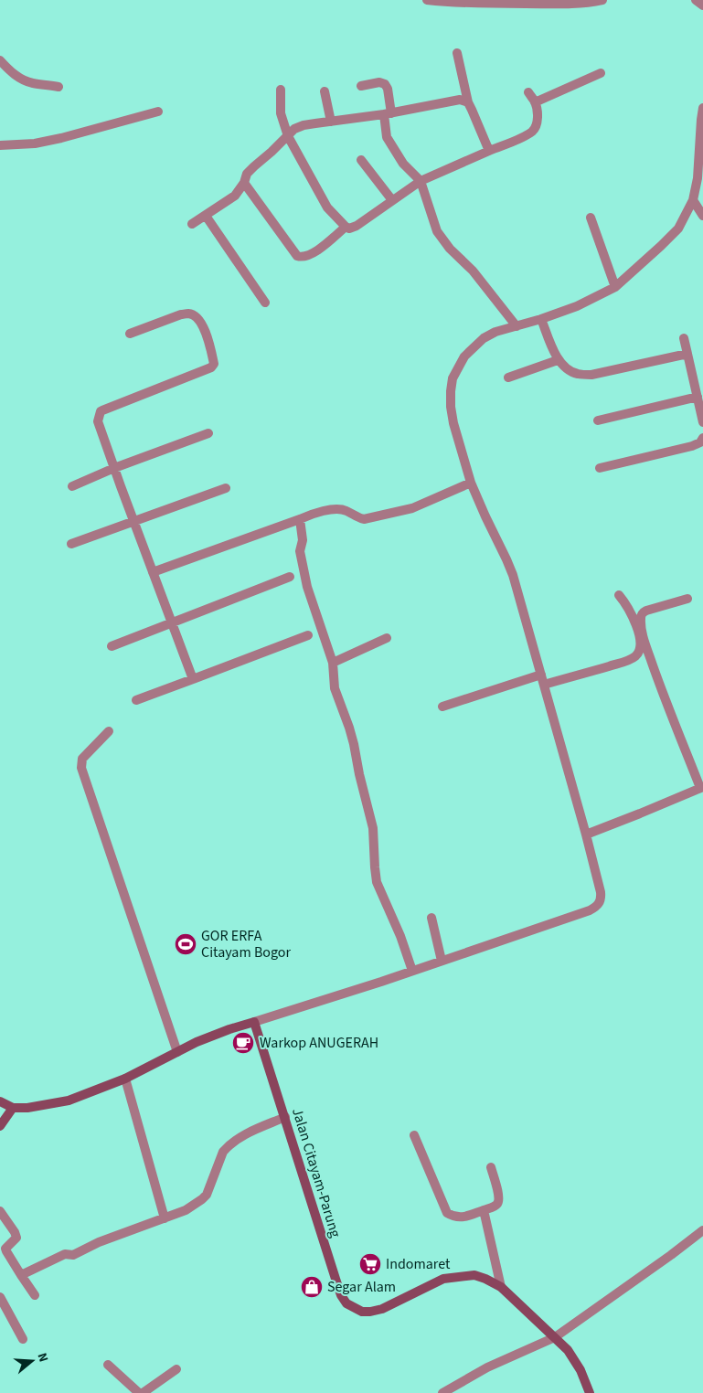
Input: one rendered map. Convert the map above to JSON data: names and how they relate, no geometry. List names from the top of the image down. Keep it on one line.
{"streets":{"street":["Jalan Citayam-Parung"]},"places":{"sports":["GOR ERFA Citayam Bogor"],"cafe":["Warkop ANUGERAH"],"supermarket":["Indomaret"],"shop":["Segar Alam"]},"north":"right"}
